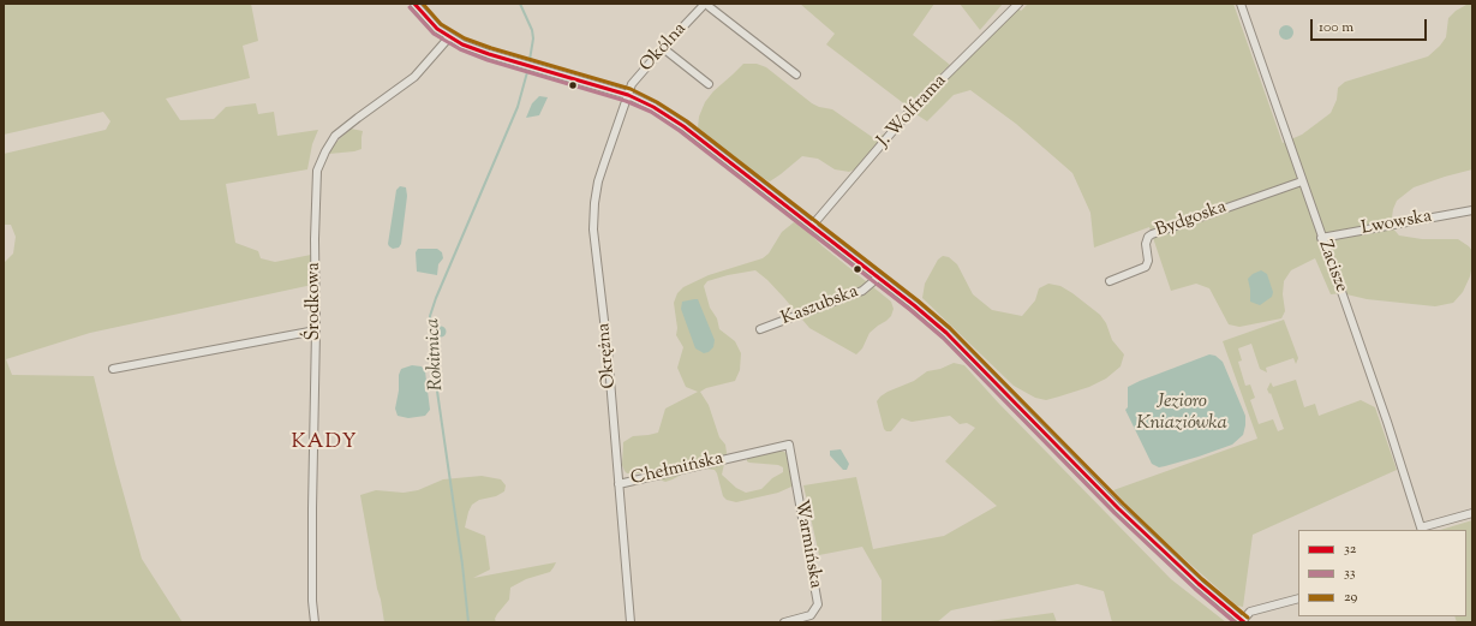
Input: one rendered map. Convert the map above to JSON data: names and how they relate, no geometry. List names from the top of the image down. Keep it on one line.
{"streets":{"street":["Okólna","J. Wolframa","Bydgoska","Lwowska","Zacisze","Środkowa","Kaszubska","Okrężna","Chełmińska","Warmińska"]},"crossings":[["Okólna","Okrężna"],["Bydgoska","Zacisze"],["Lwowska","Zacisze"],["Okrężna","Chełmińska"],["Chełmińska","Warmińska"]],"districts":["KADY"],"water":["Rokitnica","Jezioro Kniaziówka"],"lines":["transit line 32","transit line 29","transit line 33"],"legend":["32","33","29"],"scale_bar":"100 m"}
